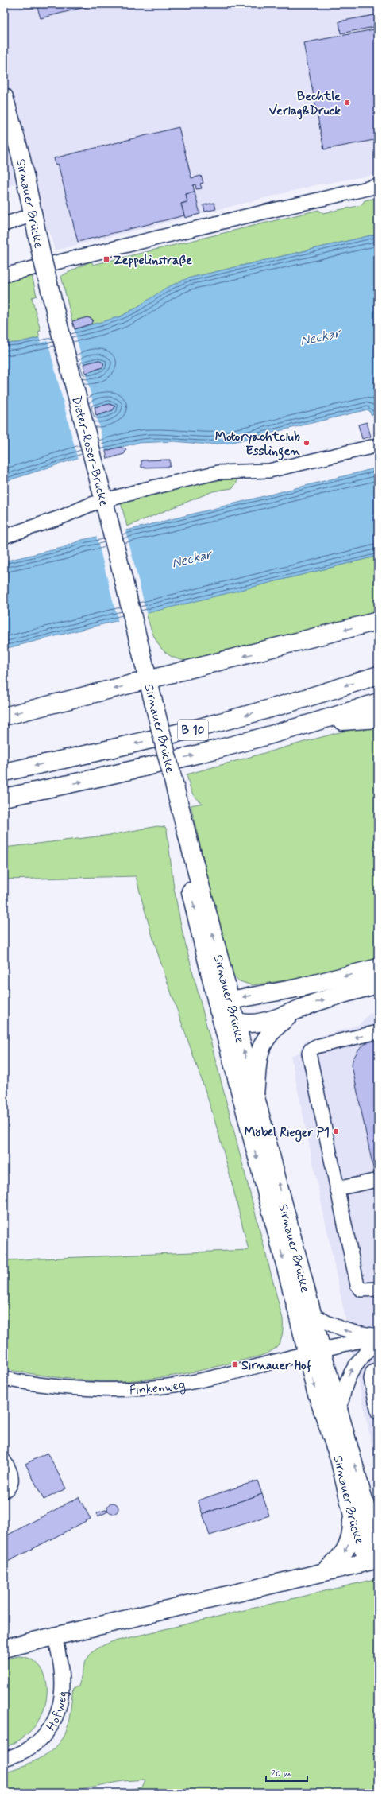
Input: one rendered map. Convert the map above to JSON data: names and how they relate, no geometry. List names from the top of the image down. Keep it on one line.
{"streets":{"main road":["Sirnauer Brücke","Dieter-Roser-Brücke","B 10"],"street":["Finkenweg","Hofweg"]},"crossings":[["Sirnauer Brücke","Dieter-Roser-Brücke"],["Sirnauer Brücke","Finkenweg"]],"water":["Neckar"],"places":{"other":["Bechtle Verlag&Druck","Motoryachtclub Esslingen","Möbel Rieger P1"],"transit":["Zeppelinstraße","Sirnauer Hof"]},"scale_bar":"20 m"}
